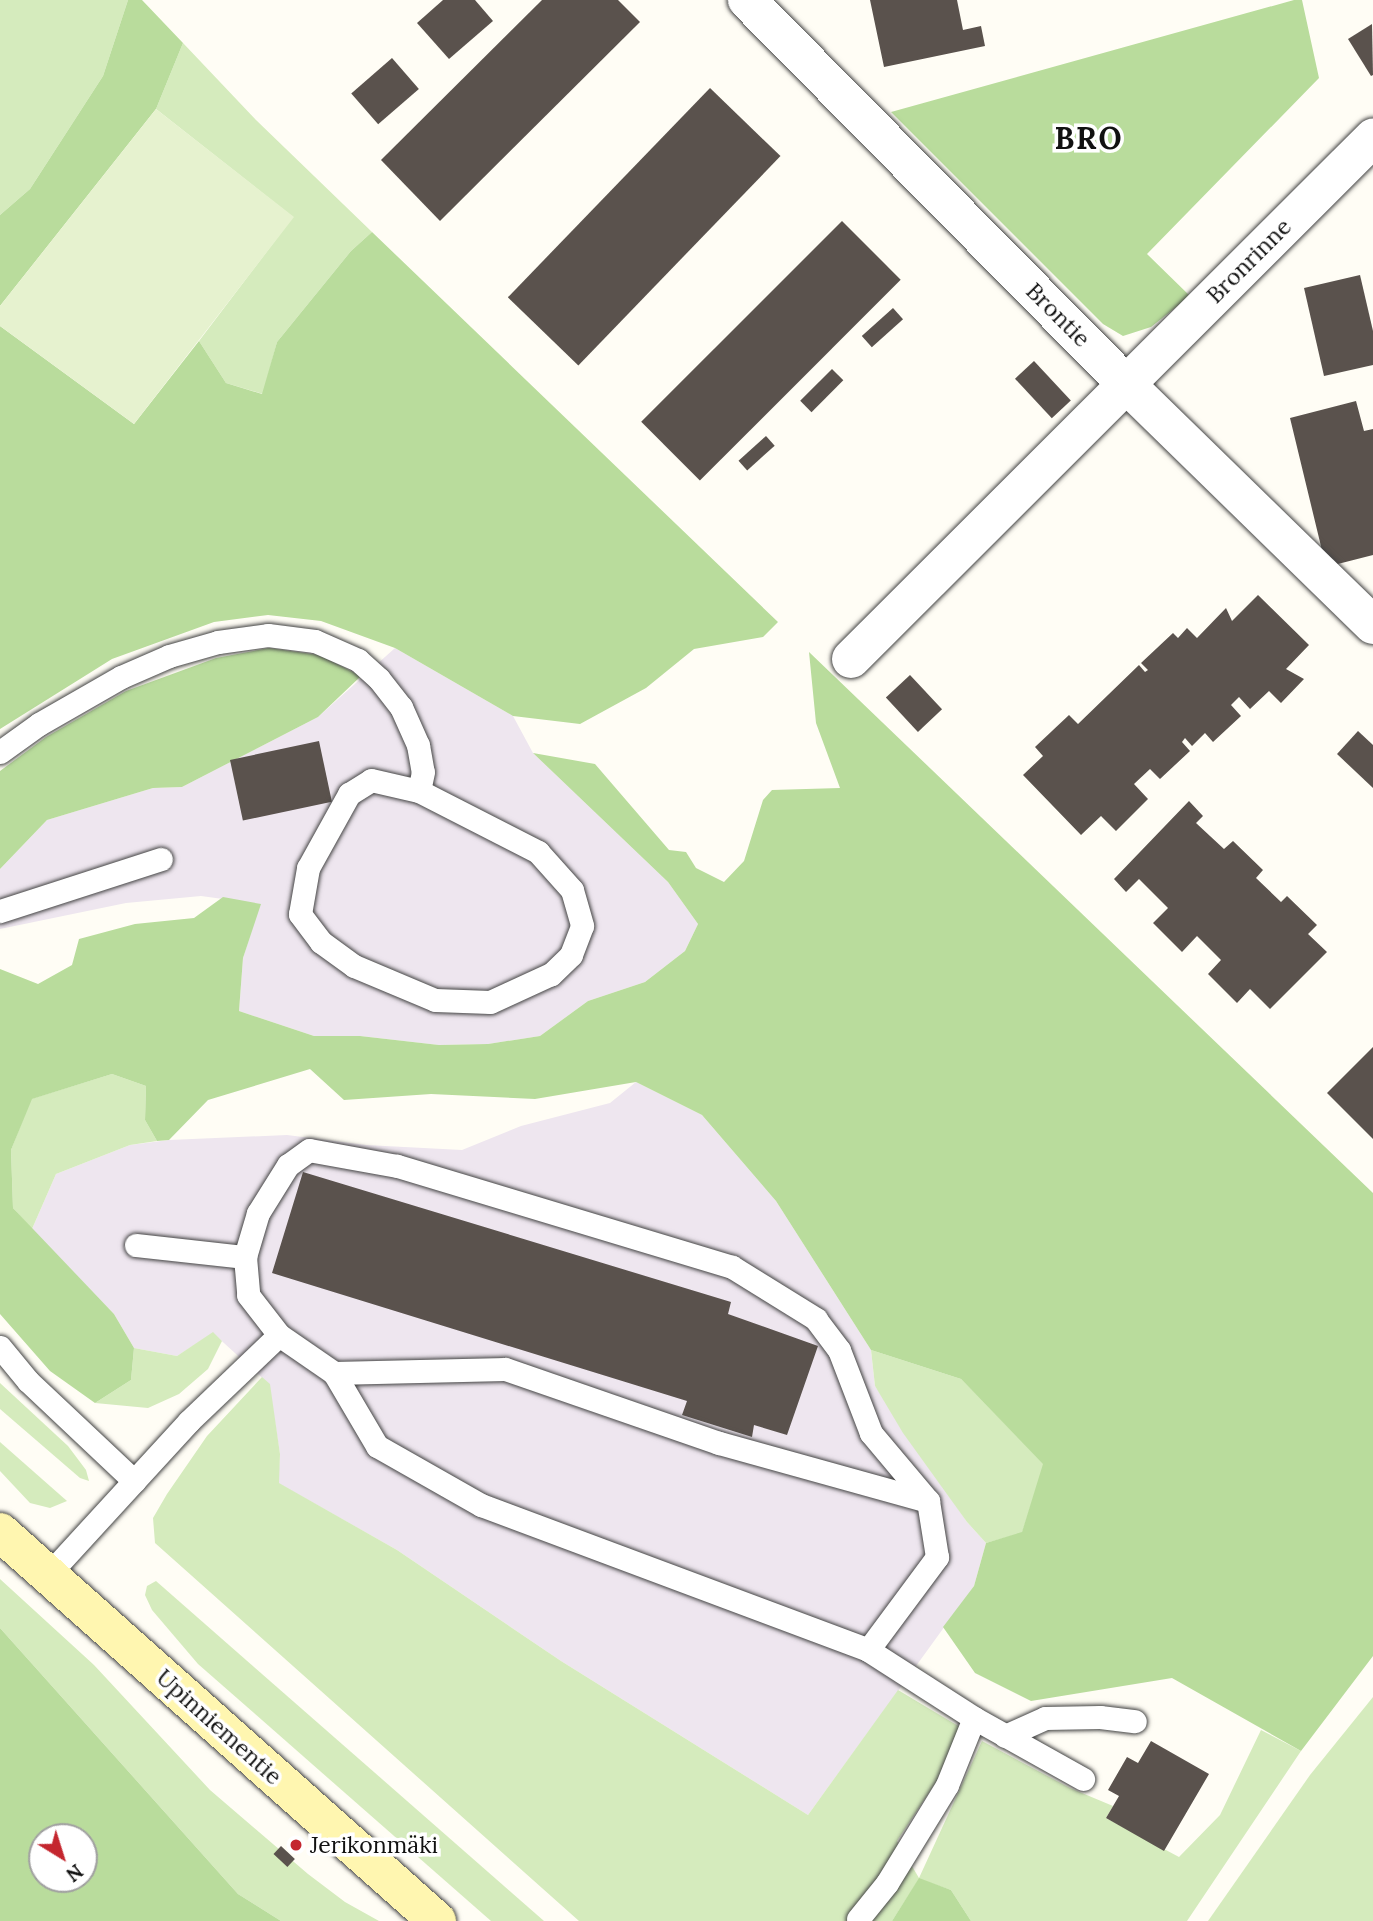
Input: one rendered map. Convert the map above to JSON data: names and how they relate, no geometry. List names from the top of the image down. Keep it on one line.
{"streets":{"main road":["Upinniementie"],"street":["Bronrinne","Brontie"]},"crossings":[["Bronrinne","Brontie"]],"districts":["BRO"],"places":["Jerikonmäki"],"north":"bottom right"}
